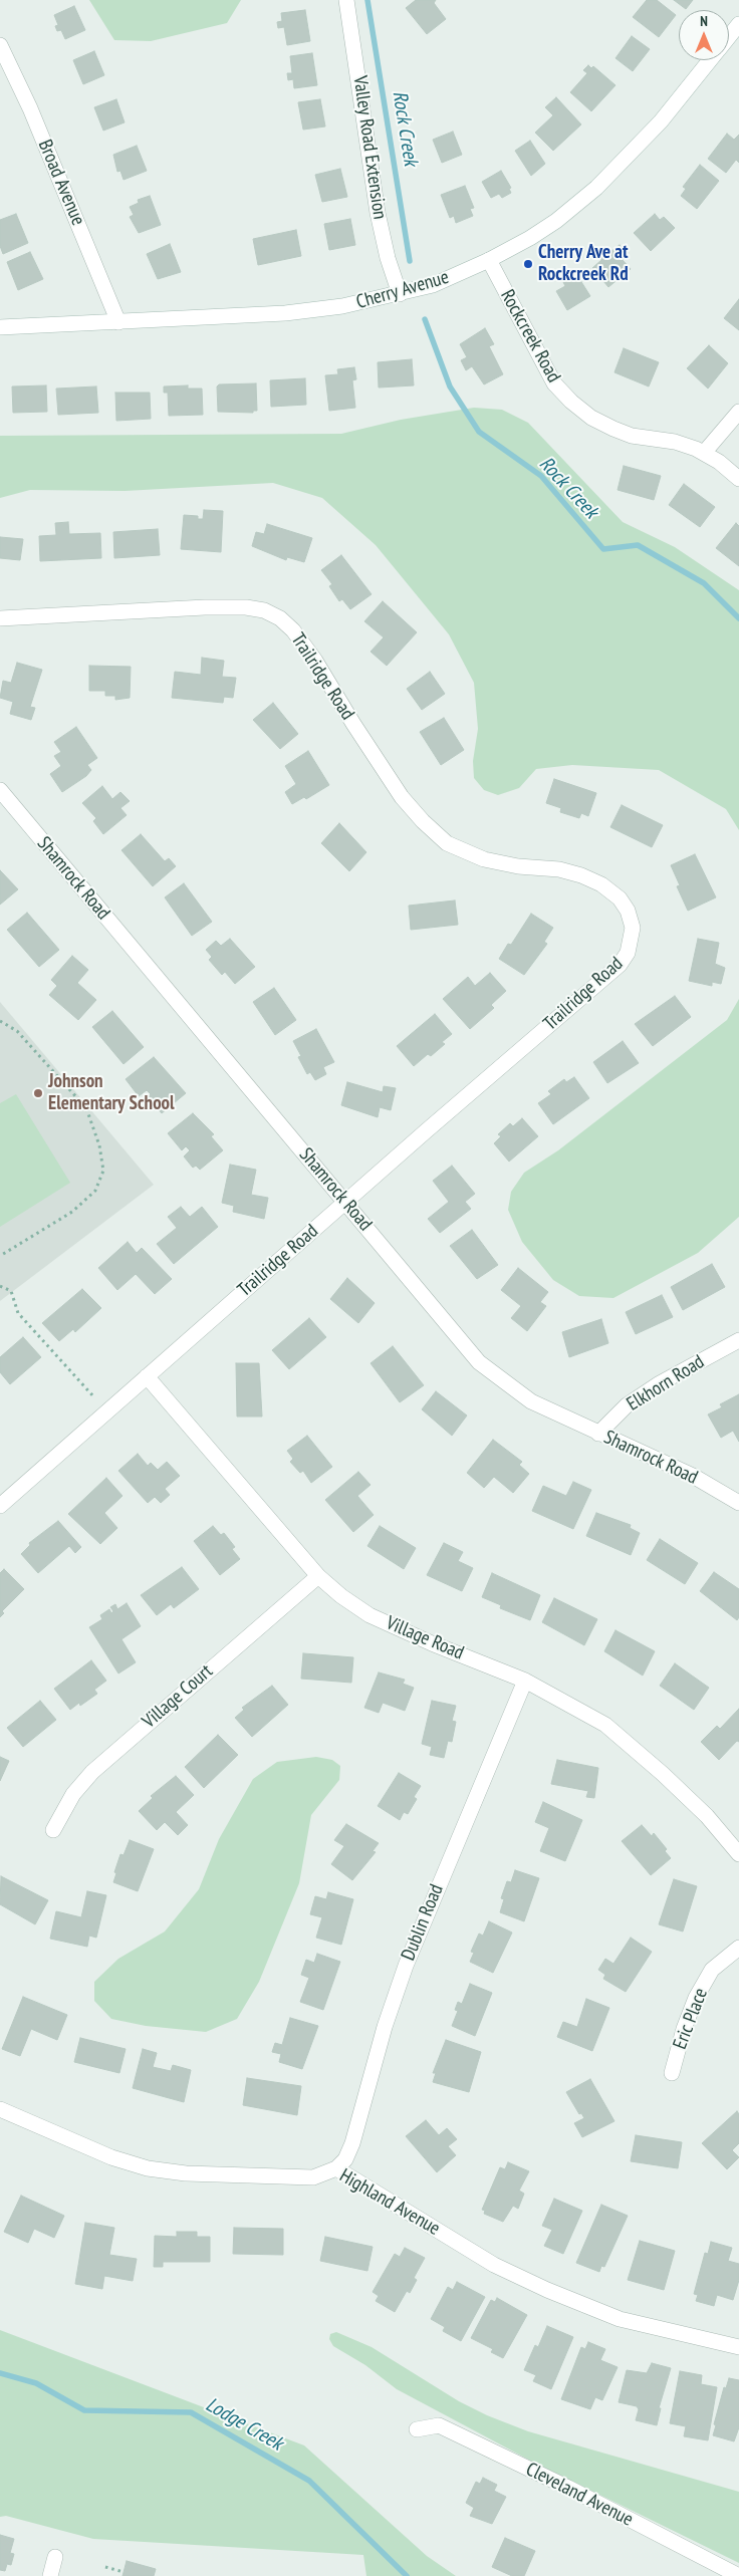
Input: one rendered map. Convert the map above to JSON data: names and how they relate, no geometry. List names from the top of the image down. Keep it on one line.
{"streets":{"street":["Valley Road Extension","Broad Avenue","Cherry Avenue","Rockcreek Road","Trailridge Road","Shamrock Road","Elkhorn Road","Village Road","Village Court","Dublin Road","Eric Place","Highland Avenue","Cleveland Avenue"]},"crossings":[["Valley Road Extension","Cherry Avenue"],["Broad Avenue","Cherry Avenue"],["Cherry Avenue","Rockcreek Road"],["Trailridge Road","Shamrock Road"],["Trailridge Road","Village Road"],["Shamrock Road","Elkhorn Road"],["Village Road","Village Court"],["Village Road","Dublin Road"],["Dublin Road","Highland Avenue"]],"water":["Rock Creek","Lodge Creek"],"places":["Cherry Ave at Rockcreek Rd","Johnson Elementary School"],"north":"top"}
